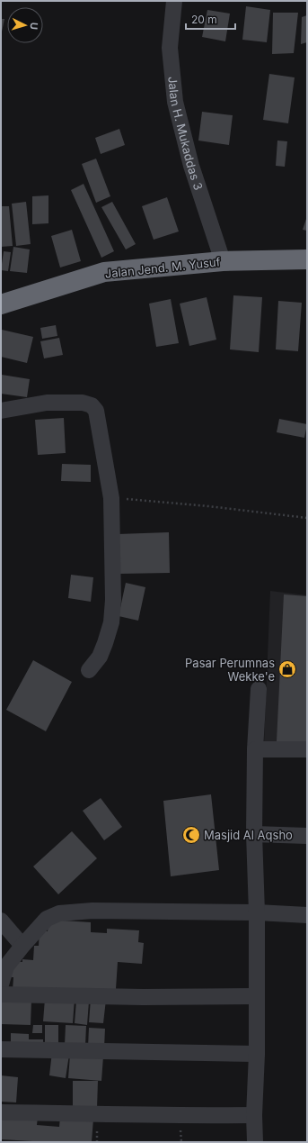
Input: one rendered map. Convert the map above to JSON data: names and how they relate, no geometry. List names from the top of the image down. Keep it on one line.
{"streets":{"highway":["Jalan Jend. M. Yusuf"],"street":["Jalan H. Mukaddas 3"]},"crossings":[["Jalan H. Mukaddas 3","Jalan Jend. M. Yusuf"]],"places":{"shop":["Pasar Perumnas Wekke'e"],"mosque":["Masjid Al Aqsho"]},"scale_bar":"20 m","north":"right"}
